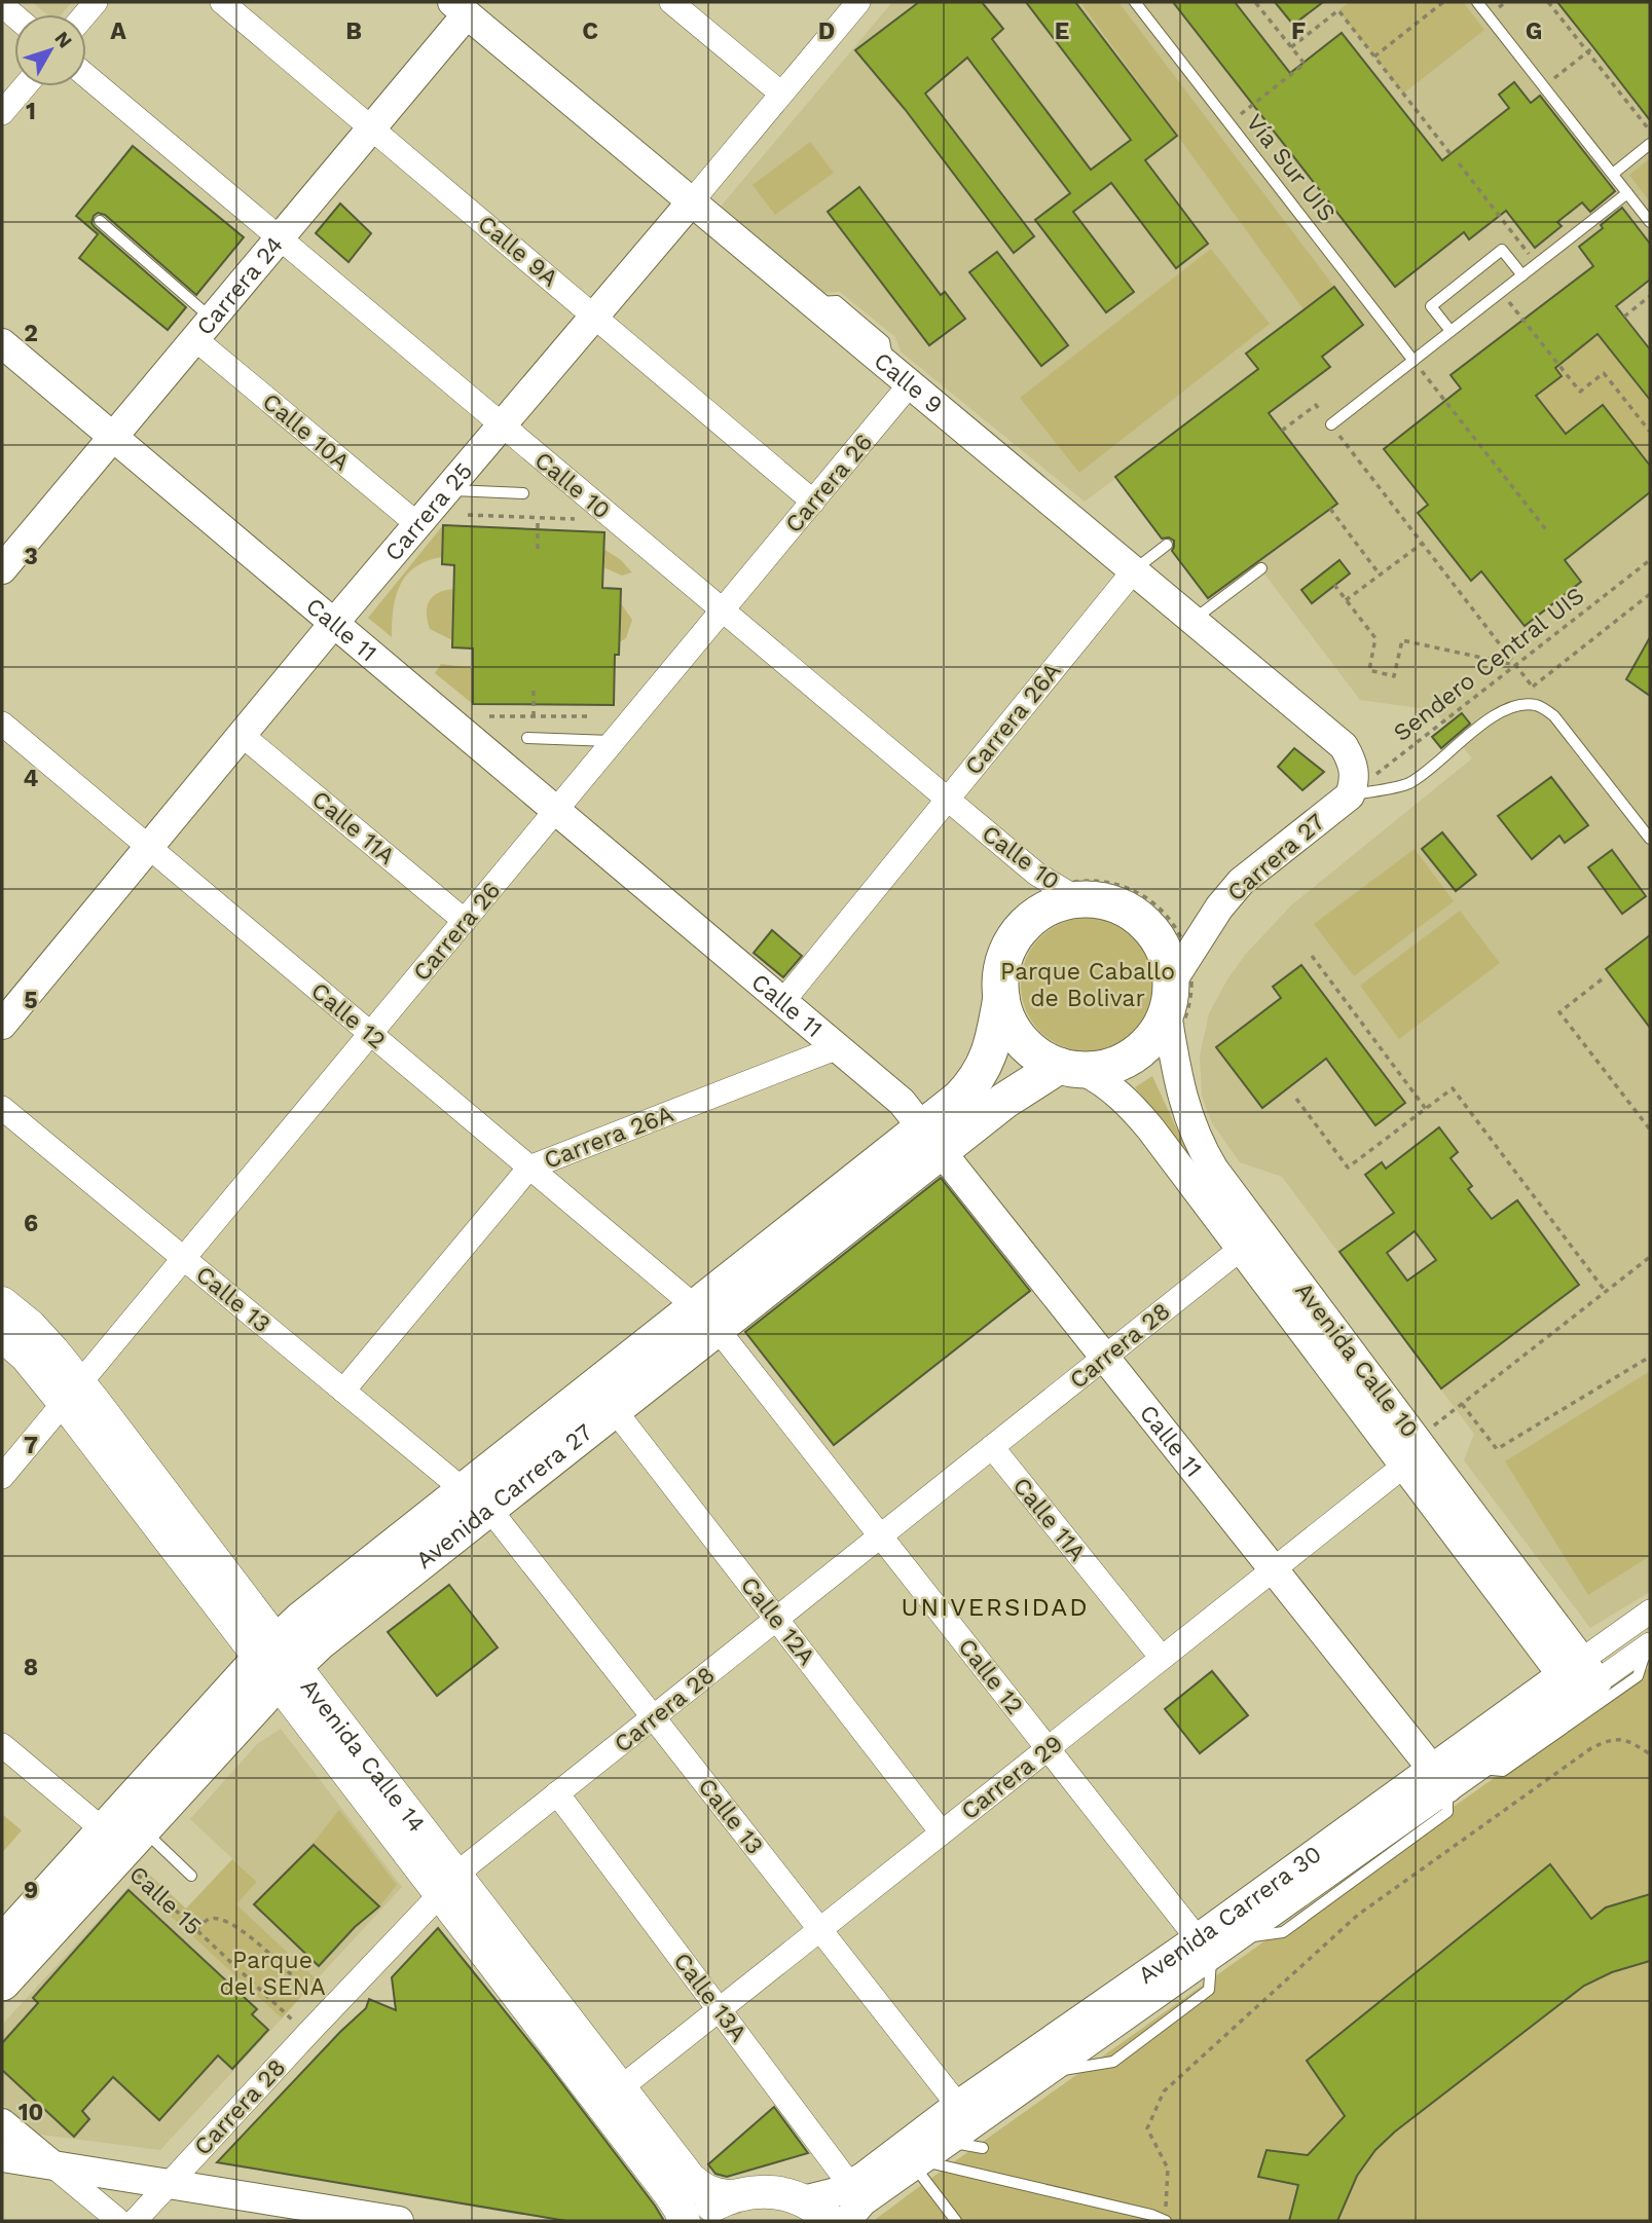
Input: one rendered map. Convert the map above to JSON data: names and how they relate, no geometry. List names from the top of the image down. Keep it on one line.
{"streets":{"main road":["Avenida Carrera 27","Avenida Calle 14"],"street":["Calle 9A","Carrera 24","Calle 9","Calle 10A","Carrera 26","Calle 10","Carrera 25","Calle 11","Carrera 26A","Calle 11A","Carrera 27","Calle 12","Calle 13","Carrera 28","Avenida Calle 10","Calle 12A","Carrera 29","Avenida Carrera 30","Calle 13A"],"lane":["Vía Sur UIS"],"path":["Sendero Central UIS","Calle 15"]},"crossings":[["Calle 9A","Carrera 24"],["Calle 9A","Carrera 26"],["Calle 9A","Carrera 25"],["Carrera 24","Calle 9"],["Carrera 24","Calle 10A"],["Carrera 24","Calle 10"],["Carrera 24","Calle 11"],["Calle 9","Carrera 26"],["Calle 9","Carrera 25"],["Calle 9","Sendero Central UIS"],["Calle 9","Carrera 26A"],["Calle 9","Carrera 27"],["Calle 10A","Carrera 25"],["Carrera 26","Calle 10"],["Carrera 26","Calle 11"],["Carrera 26","Calle 11A"],["Carrera 26","Calle 12"],["Carrera 26","Calle 13"],["Carrera 26","Avenida Calle 14"],["Calle 10","Carrera 25"],["Calle 10","Carrera 26A"],["Calle 10","Carrera 27"],["Calle 10","Avenida Calle 10"],["Calle 10","Avenida Carrera 27"],["Carrera 25","Calle 11"],["Carrera 25","Calle 11A"],["Carrera 25","Calle 12"],["Calle 11","Carrera 26A"],["Calle 11","Carrera 28"],["Calle 11","Avenida Carrera 27"],["Calle 11","Carrera 29"],["Calle 11","Avenida Carrera 30"],["Sendero Central UIS","Carrera 27"],["Carrera 26A","Calle 12"],["Carrera 26A","Calle 13"],["Calle 11A","Carrera 28"],["Calle 11A","Carrera 29"],["Carrera 27","Avenida Calle 10"],["Carrera 27","Avenida Carrera 27"],["Calle 12","Carrera 28"],["Calle 12","Avenida Carrera 27"],["Calle 12","Carrera 29"],["Calle 12","Avenida Carrera 30"],["Calle 13","Carrera 28"],["Calle 13","Avenida Carrera 27"],["Calle 13","Carrera 29"],["Calle 13","Avenida Carrera 30"],["Carrera 28","Avenida Calle 10"],["Carrera 28","Calle 12A"],["Carrera 28","Avenida Calle 14"],["Carrera 28","Calle 15"],["Carrera 28","Calle 13A"],["Avenida Calle 10","Avenida Carrera 27"],["Avenida Calle 10","Carrera 29"],["Avenida Calle 10","Avenida Carrera 30"],["Avenida Carrera 27","Calle 12A"],["Avenida Carrera 27","Avenida Calle 14"],["Avenida Carrera 27","Calle 15"],["Calle 12A","Carrera 29"],["Avenida Calle 14","Carrera 29"],["Carrera 29","Calle 13A"],["Avenida Carrera 30","Calle 13A"]],"districts":["UNIVERSIDAD"],"parks":["Parque Caballo de Bolivar","Parque del SENA"],"north":"top right","grid":{"columns":["A","B","C","D","E","F","G"],"rows":["1","2","3","4","5","6","7","8","9","10"]}}
